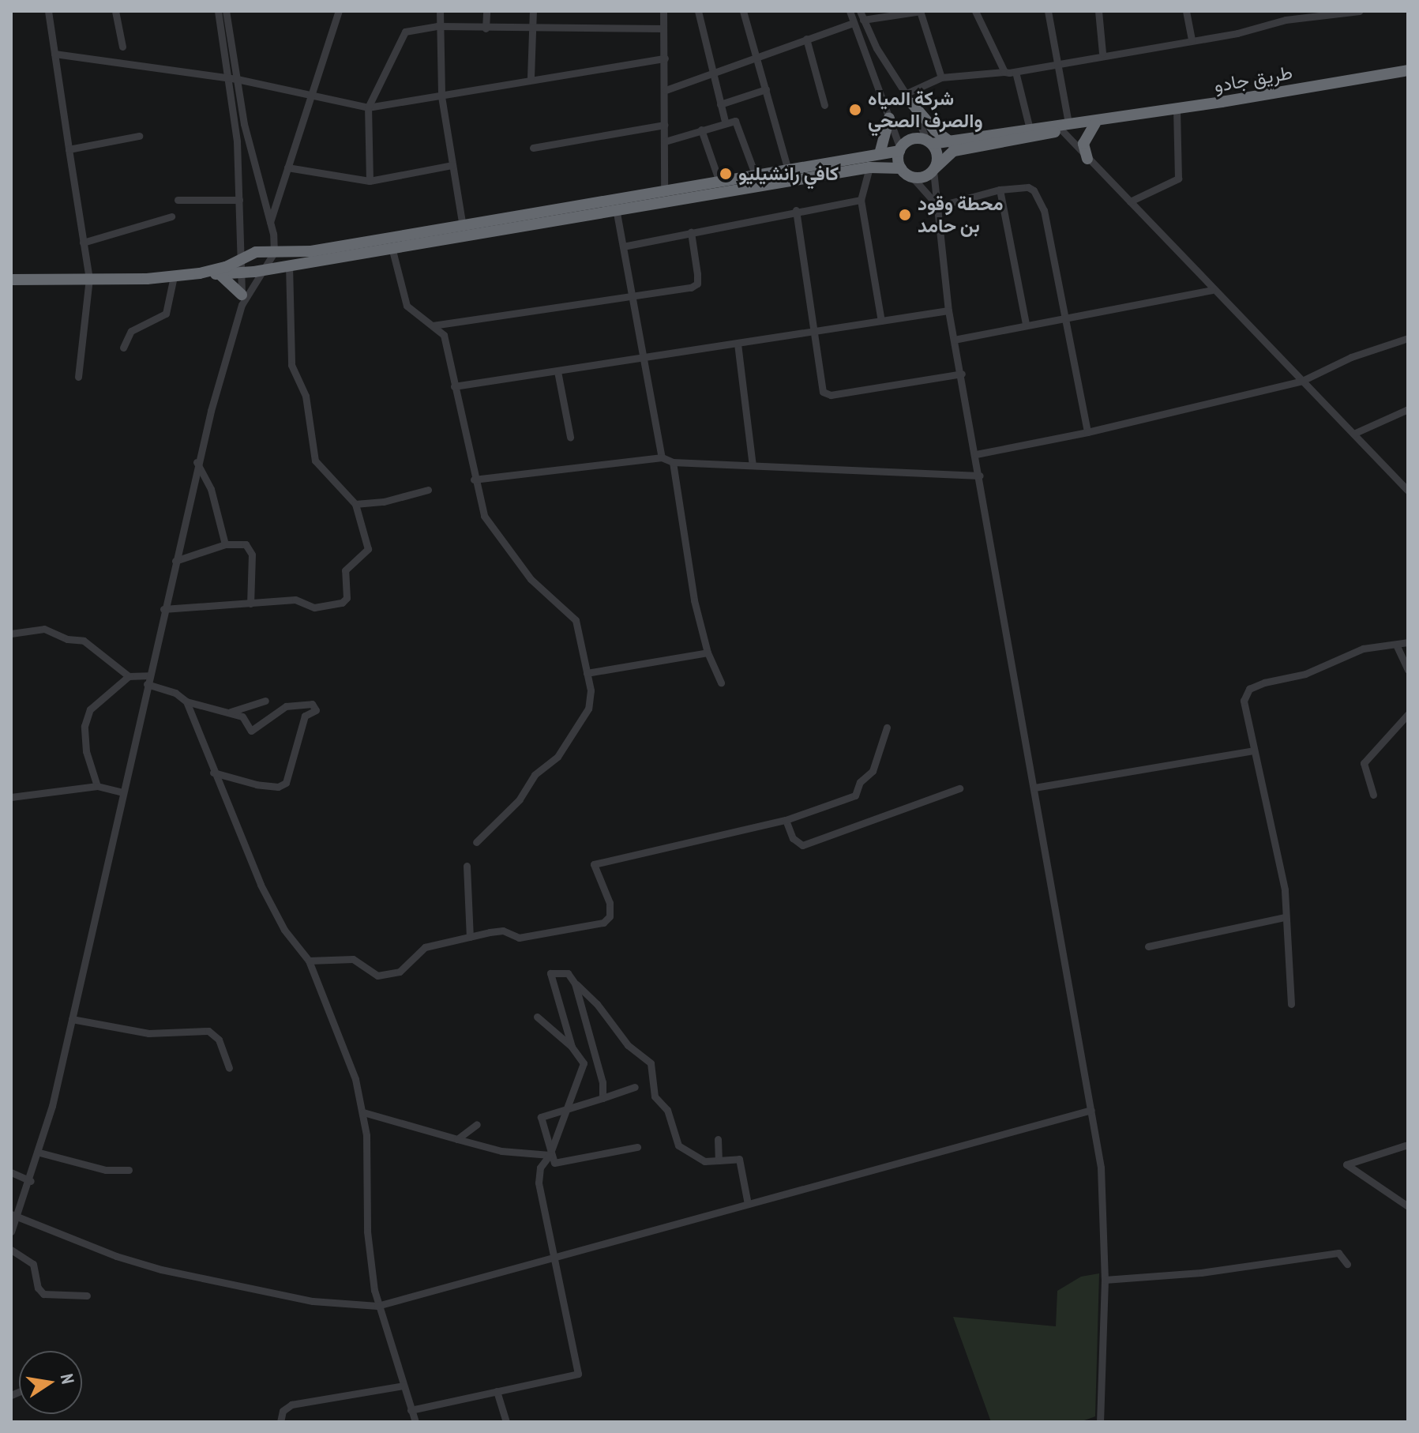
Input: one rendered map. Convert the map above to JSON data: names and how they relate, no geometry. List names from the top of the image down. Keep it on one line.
{"streets":{"highway":["طريق جادو"]},"places":["شركة المياه والصرف الصحي","كافي رانشيليو","محطة وقود بن حامد"],"north":"right"}
